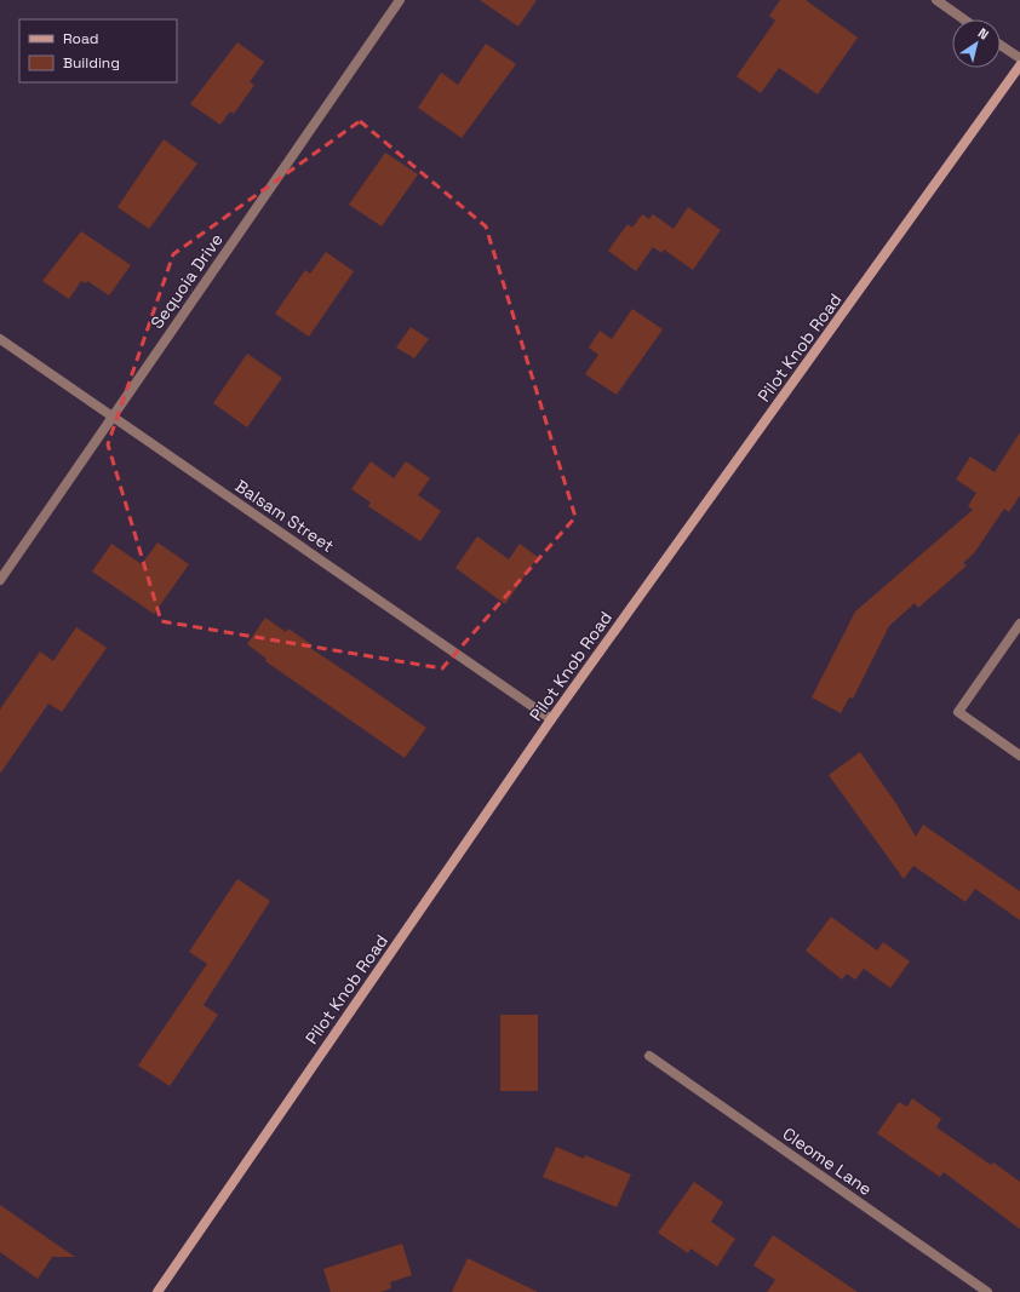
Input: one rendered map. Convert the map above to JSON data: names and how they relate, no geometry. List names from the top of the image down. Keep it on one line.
{"streets":{"main road":["Pilot Knob Road"],"street":["Sequoia Drive","Balsam Street","Cleome Lane"]},"crossings":[["Sequoia Drive","Balsam Street"],["Pilot Knob Road","Balsam Street"]],"legend":["Road","Building"],"north":"top right"}
